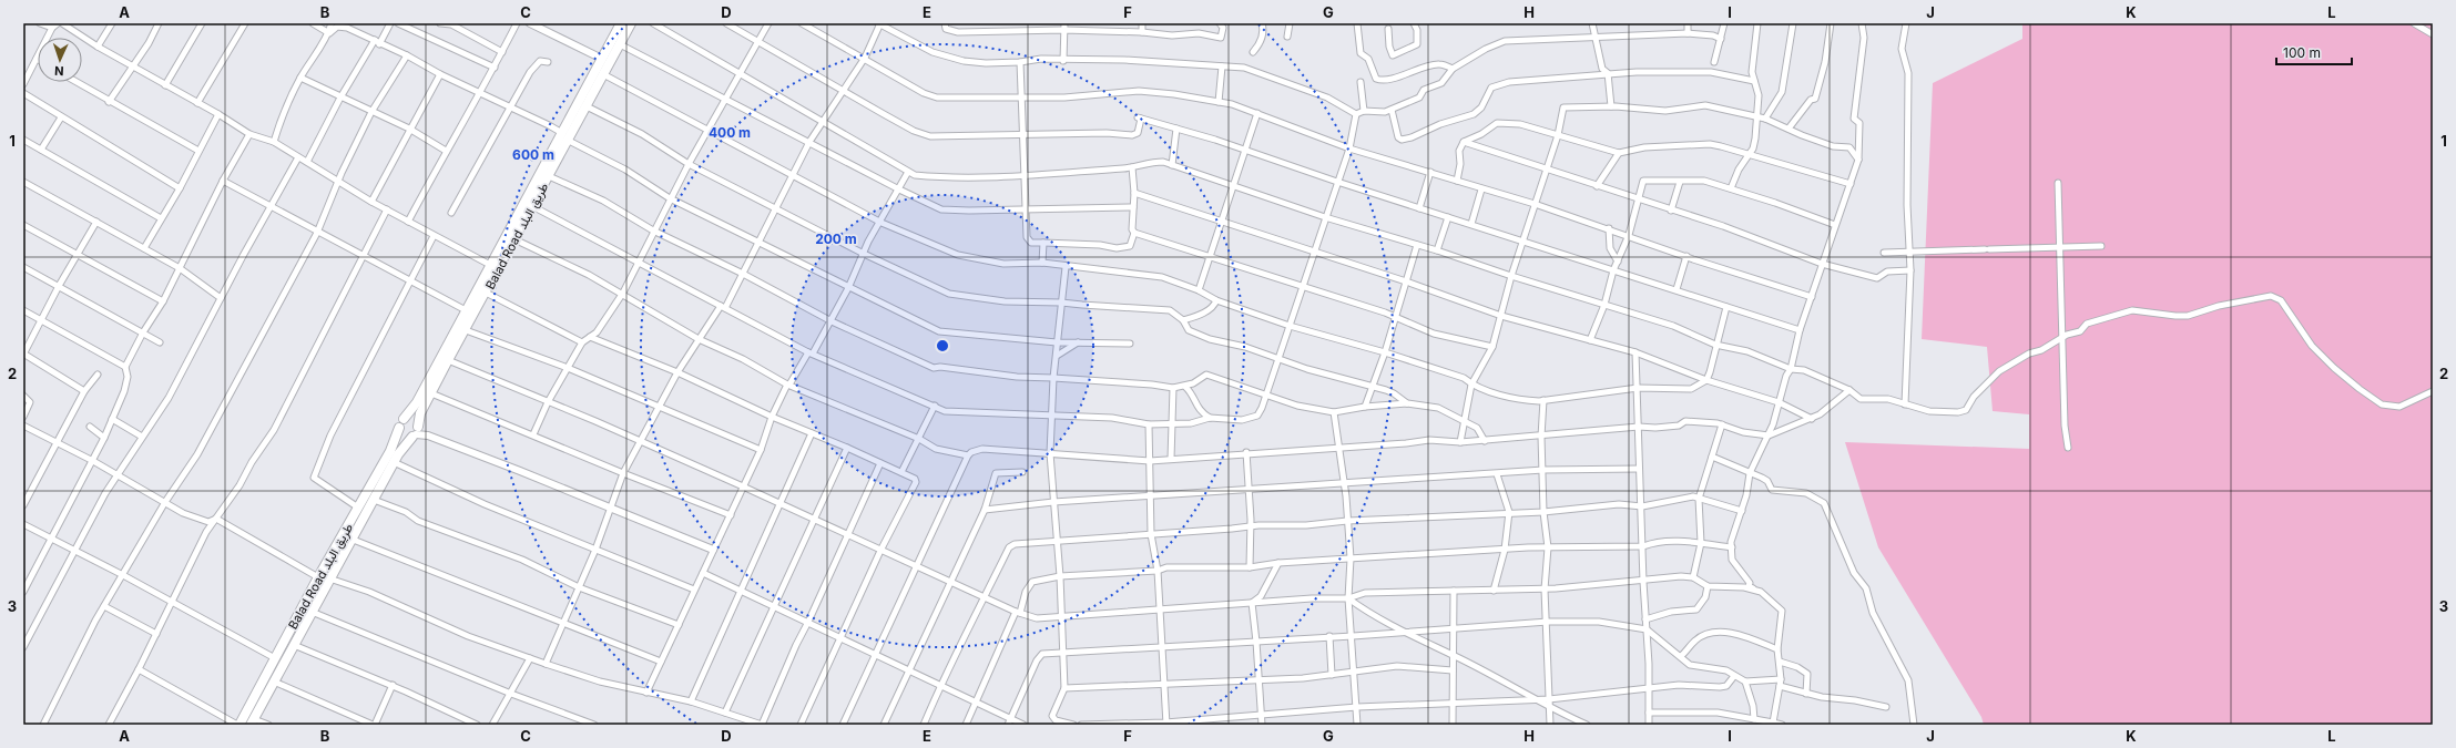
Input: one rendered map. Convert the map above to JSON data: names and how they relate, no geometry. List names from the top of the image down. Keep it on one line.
{"streets":{"highway":["Balad Road طريق البلد"]},"scale_bar":"100 m","north":"bottom","grid":{"columns":["A","B","C","D","E","F","G","H","I","J","K","L"],"rows":["1","2","3"]},"rings":["400 m","600 m","200 m"]}
